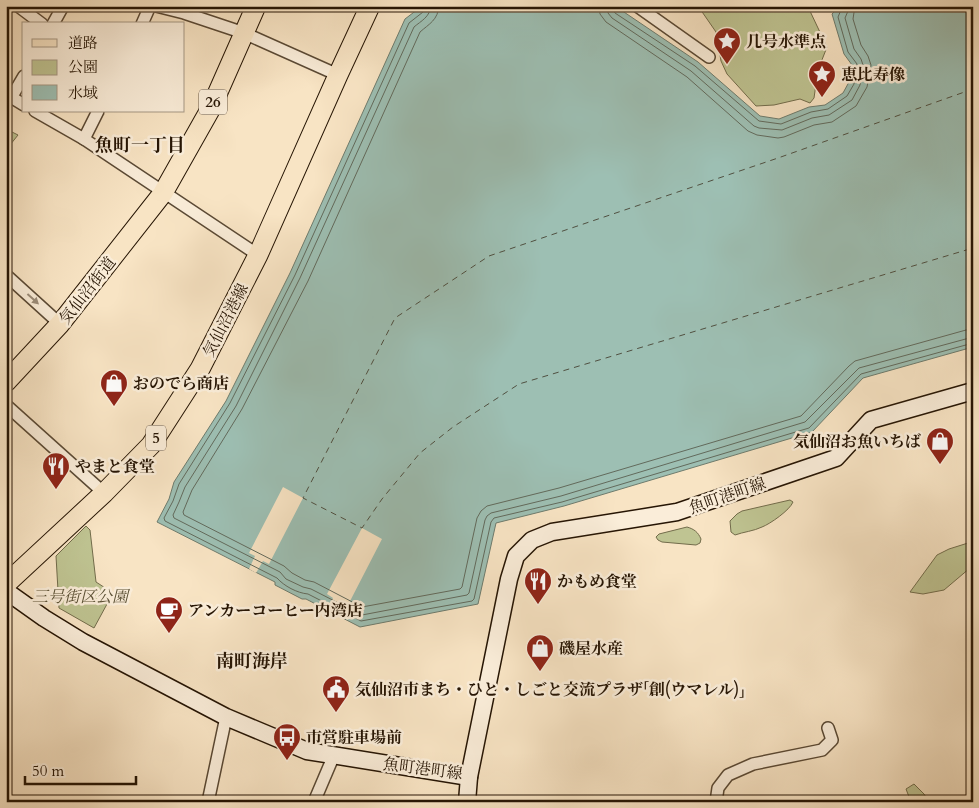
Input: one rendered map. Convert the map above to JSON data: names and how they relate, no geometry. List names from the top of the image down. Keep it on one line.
{"streets":{"main road":["26","気仙沼街道","気仙沼港線","5"],"street":["魚町港町線"]},"crossings":[["26","気仙沼街道"]],"districts":["魚町一丁目","南町海岸"],"parks":["三号街区公園"],"places":{"place":["几号水準点","恵比寿像"],"shop":["おのでら商店","気仙沼お魚いちば","磯屋水産"],"restaurant":["やまと食堂","かもめ食堂"],"cafe":["アンカーコーヒー内湾店"],"public building":["気仙沼市まち・ひと・しごと交流プラザ「創(ウマレル)」"],"bus stop":["市営駐車場前"]},"legend":["道路","公園","水域"],"scale_bar":"50 m"}
